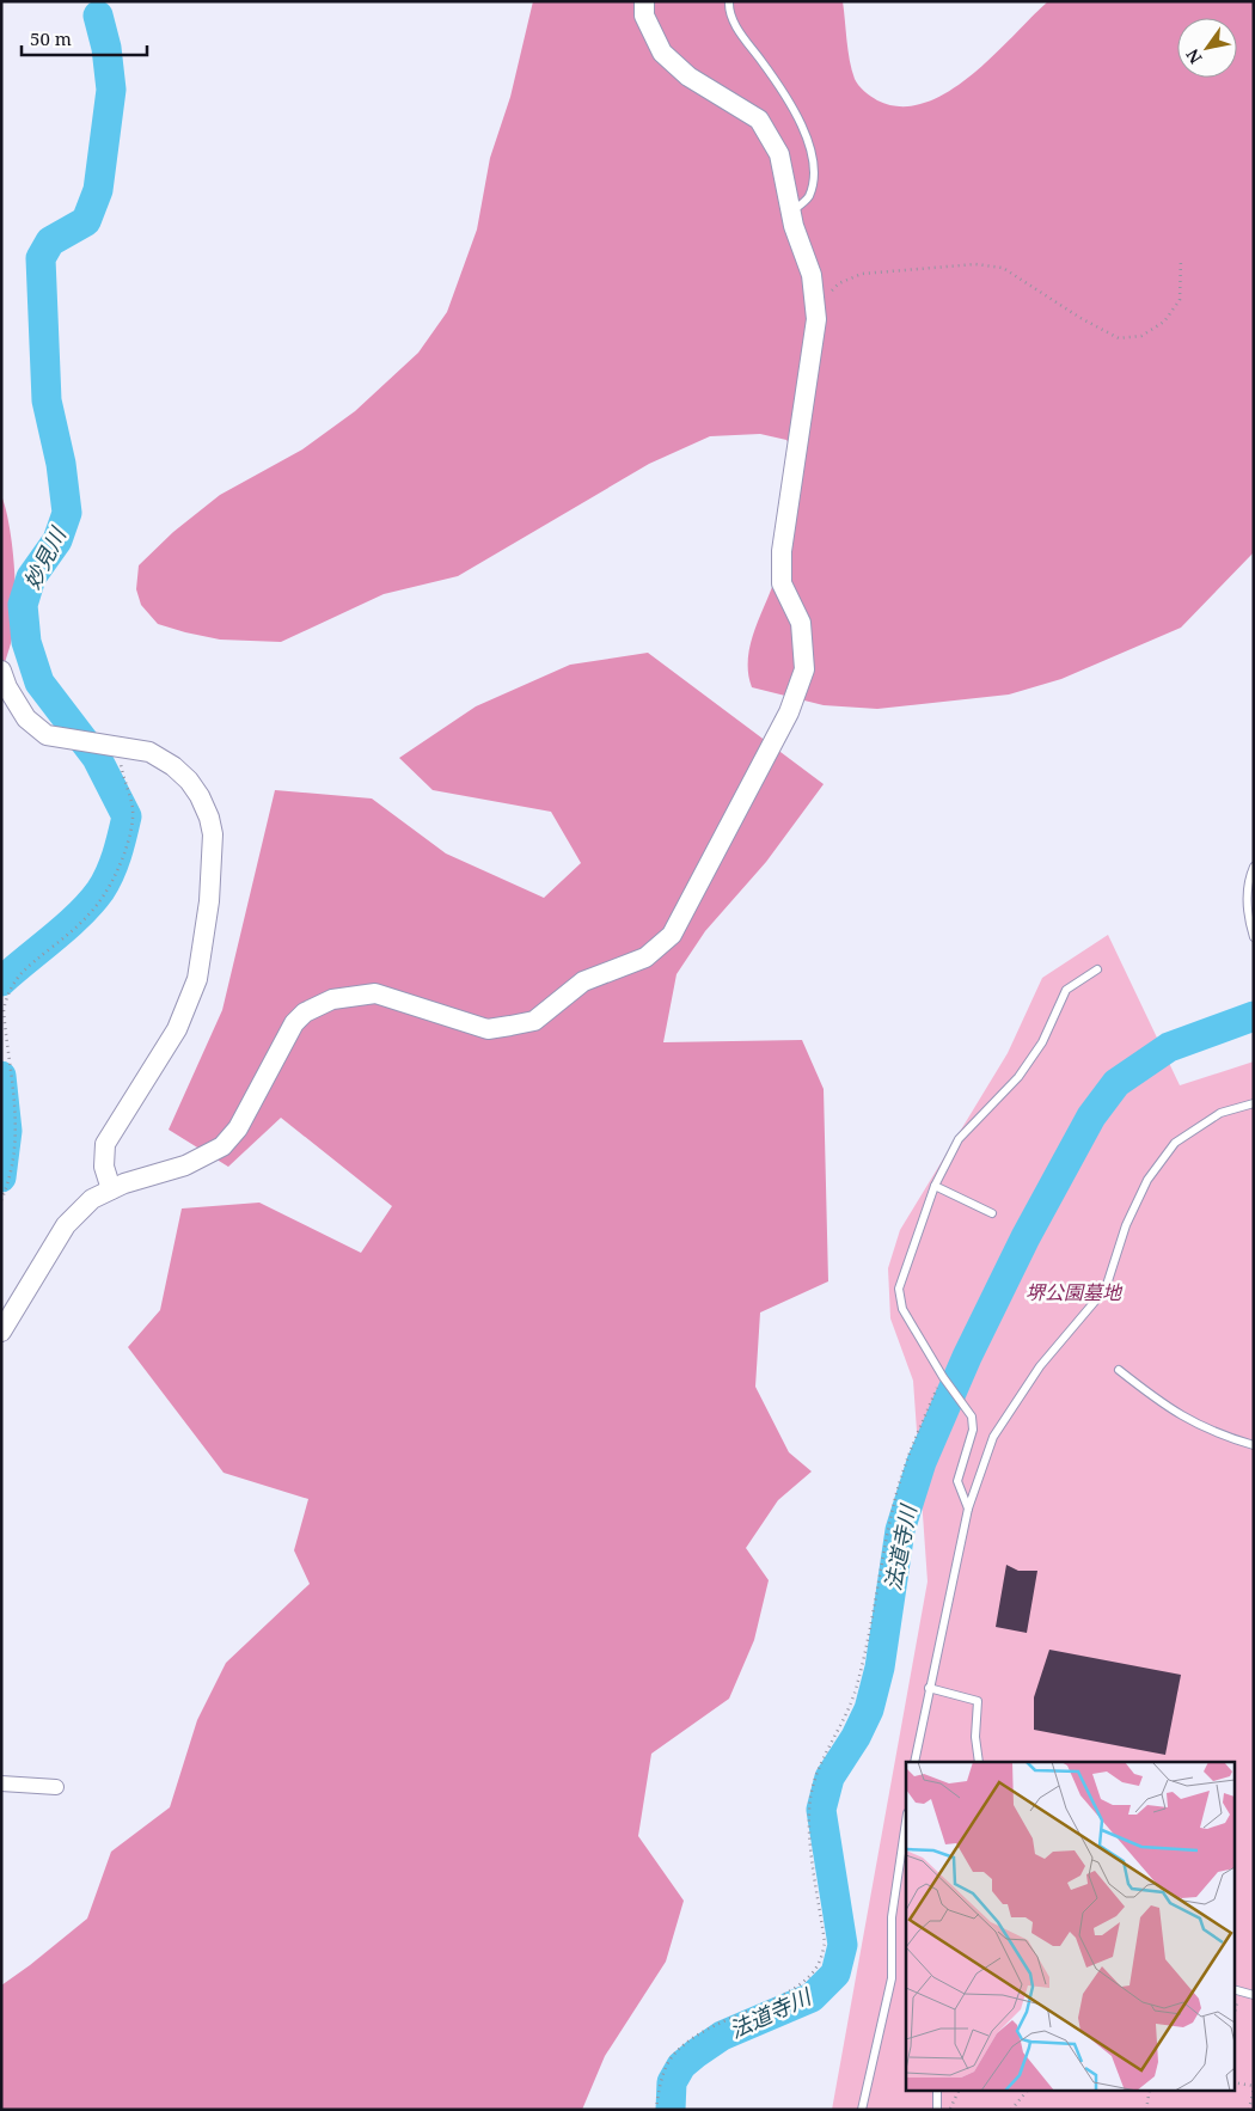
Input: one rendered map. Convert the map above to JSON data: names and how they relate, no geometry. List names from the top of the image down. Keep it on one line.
{"water":["妙見川","法道寺川"],"parks":["堺公園墓地"],"scale_bar":"50 m","north":"bottom left"}
